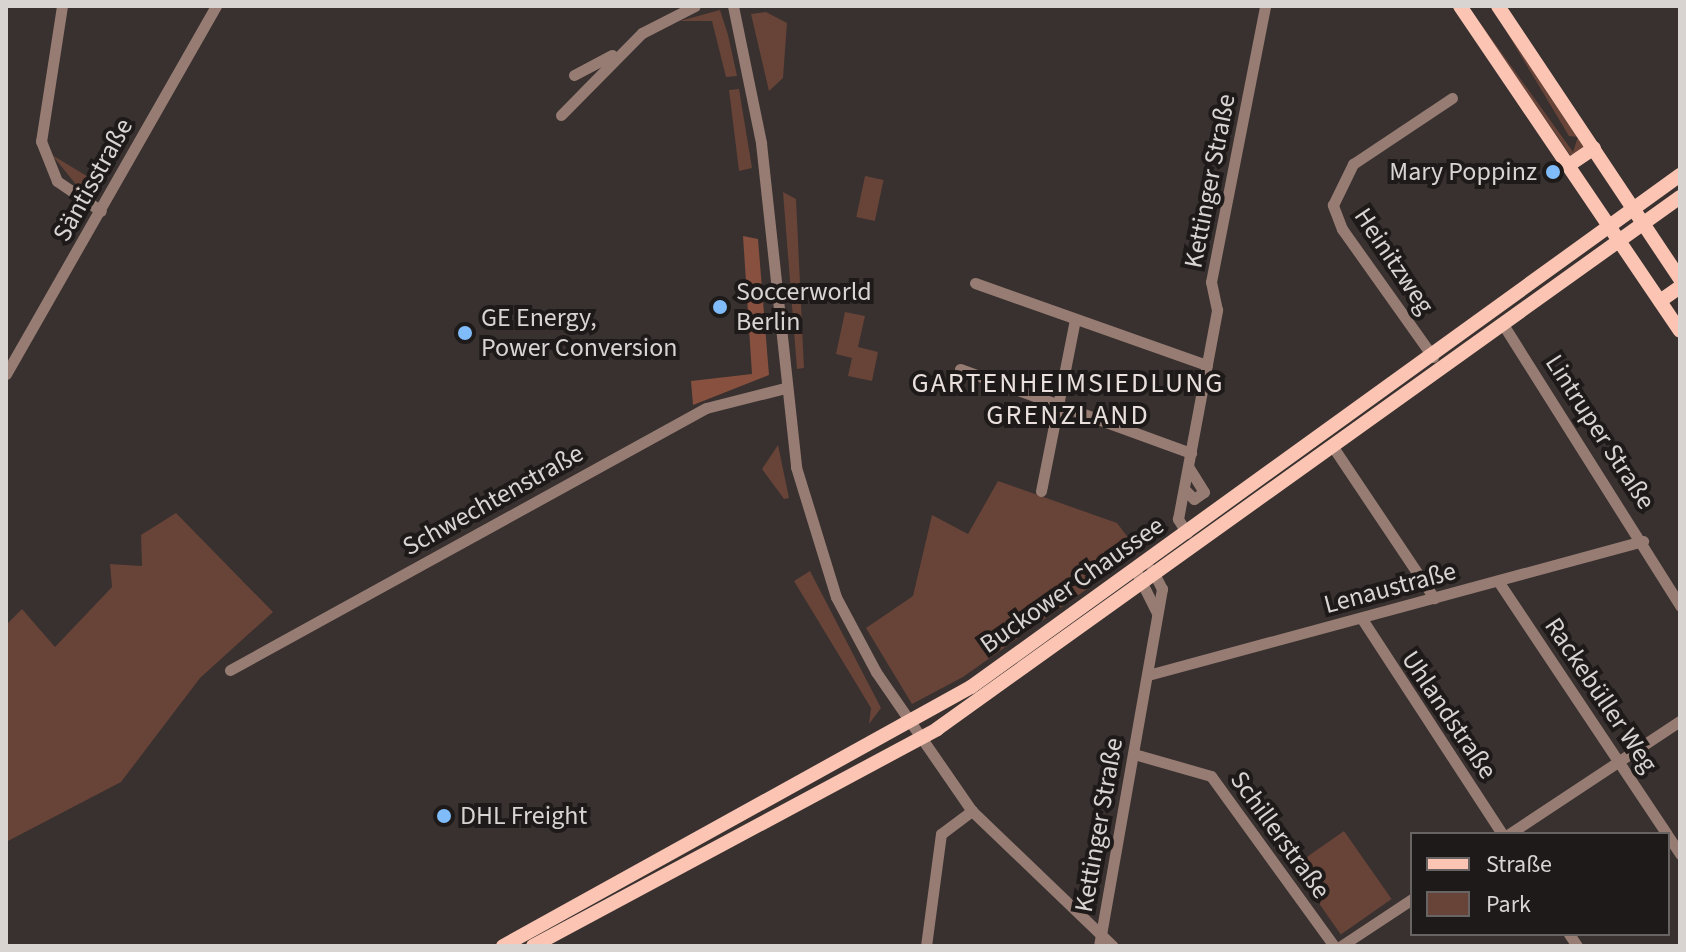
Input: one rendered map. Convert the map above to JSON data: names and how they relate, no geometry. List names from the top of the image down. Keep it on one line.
{"streets":{"main road":["Buckower Chaussee"],"street":["Säntisstraße","Kettinger Straße","Heinitzweg","Lintruper Straße","Schwechtenstraße","Lenaustraße","Rackebüller Weg","Uhlandstraße","Schillerstraße"]},"crossings":[["Kettinger Straße","Buckower Chaussee"],["Kettinger Straße","Lenaustraße"],["Kettinger Straße","Schillerstraße"],["Heinitzweg","Buckower Chaussee"],["Lintruper Straße","Buckower Chaussee"],["Lintruper Straße","Lenaustraße"],["Lenaustraße","Rackebüller Weg"],["Lenaustraße","Uhlandstraße"]],"districts":["GARTENHEIMSIEDLUNG GRENZLAND"],"places":["Mary Poppinz","Soccerworld Berlin","GE Energy, Power Conversion","DHL Freight"],"legend":["Straße","Park"]}
